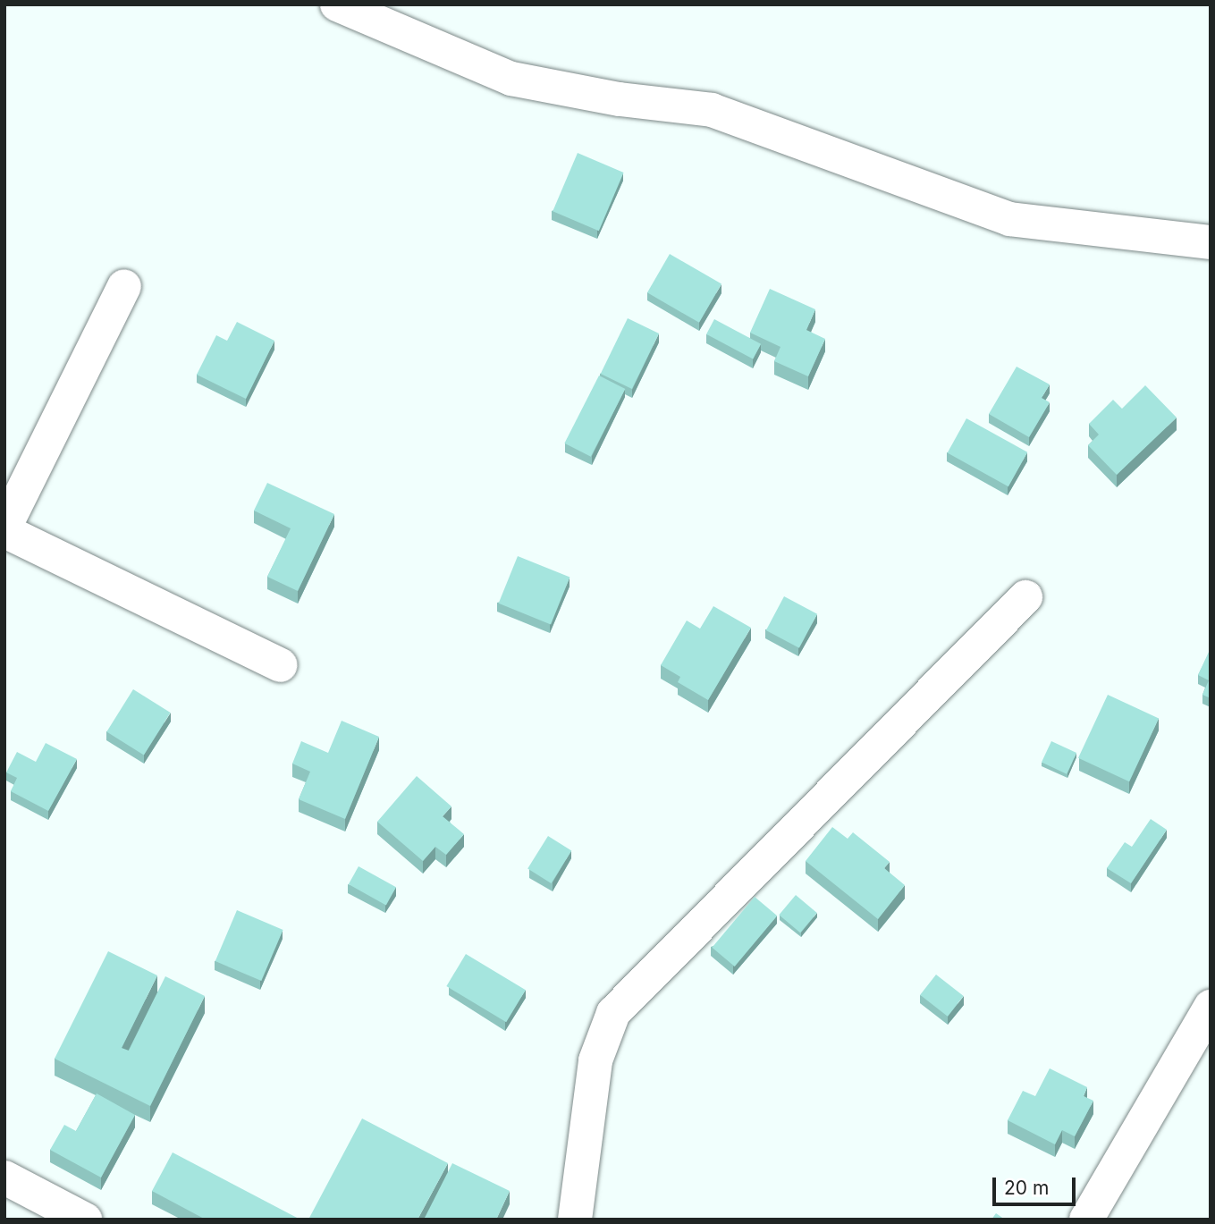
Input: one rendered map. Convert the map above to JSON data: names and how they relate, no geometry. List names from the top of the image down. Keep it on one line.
{"scale_bar":"20 m"}
